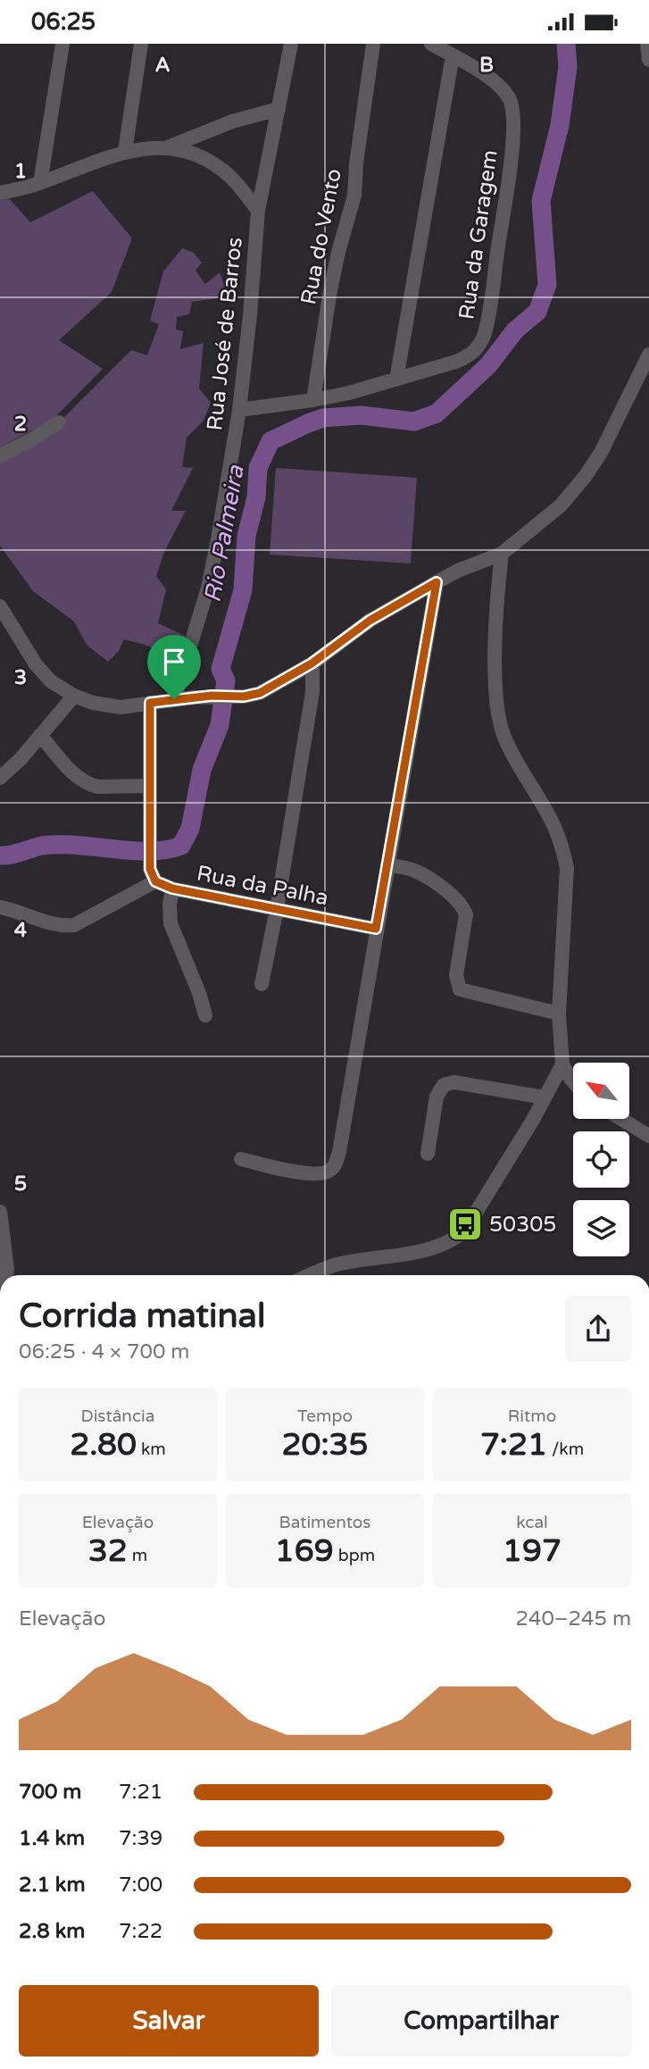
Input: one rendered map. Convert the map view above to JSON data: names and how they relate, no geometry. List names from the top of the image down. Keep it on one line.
{"streets":{"street":["Rua da Garagem","Rua do Vento","Rua José de Barros","Rua da Palha"]},"crossings":[["Rua da Garagem","Rua do Vento"],["Rua da Garagem","Rua José de Barros"]],"water":["Rio Palmeira"],"places":{"bus stop":["50305"]},"north":"top left","page":{"status":"06:25","heading":["Corrida matinal","06:25 · 4 × 700 m"],"stats":[["Distância","2.80 km"],["Tempo","20:35"],["Ritmo","7:21 /km"],["Elevação","32 m"],["Batimentos","169 bpm"],["kcal","197"]],"chart":["Elevação","240–245 m"],"list":[{"name":"700 m","note":"7:21"},{"name":"1.4 km","note":"7:39"},{"name":"2.1 km","note":"7:00"},{"name":"2.8 km","note":"7:22"}],"buttons":["Salvar","Compartilhar"]},"grid":{"columns":["A","B"],"rows":["1","2","3","4","5"]}}
